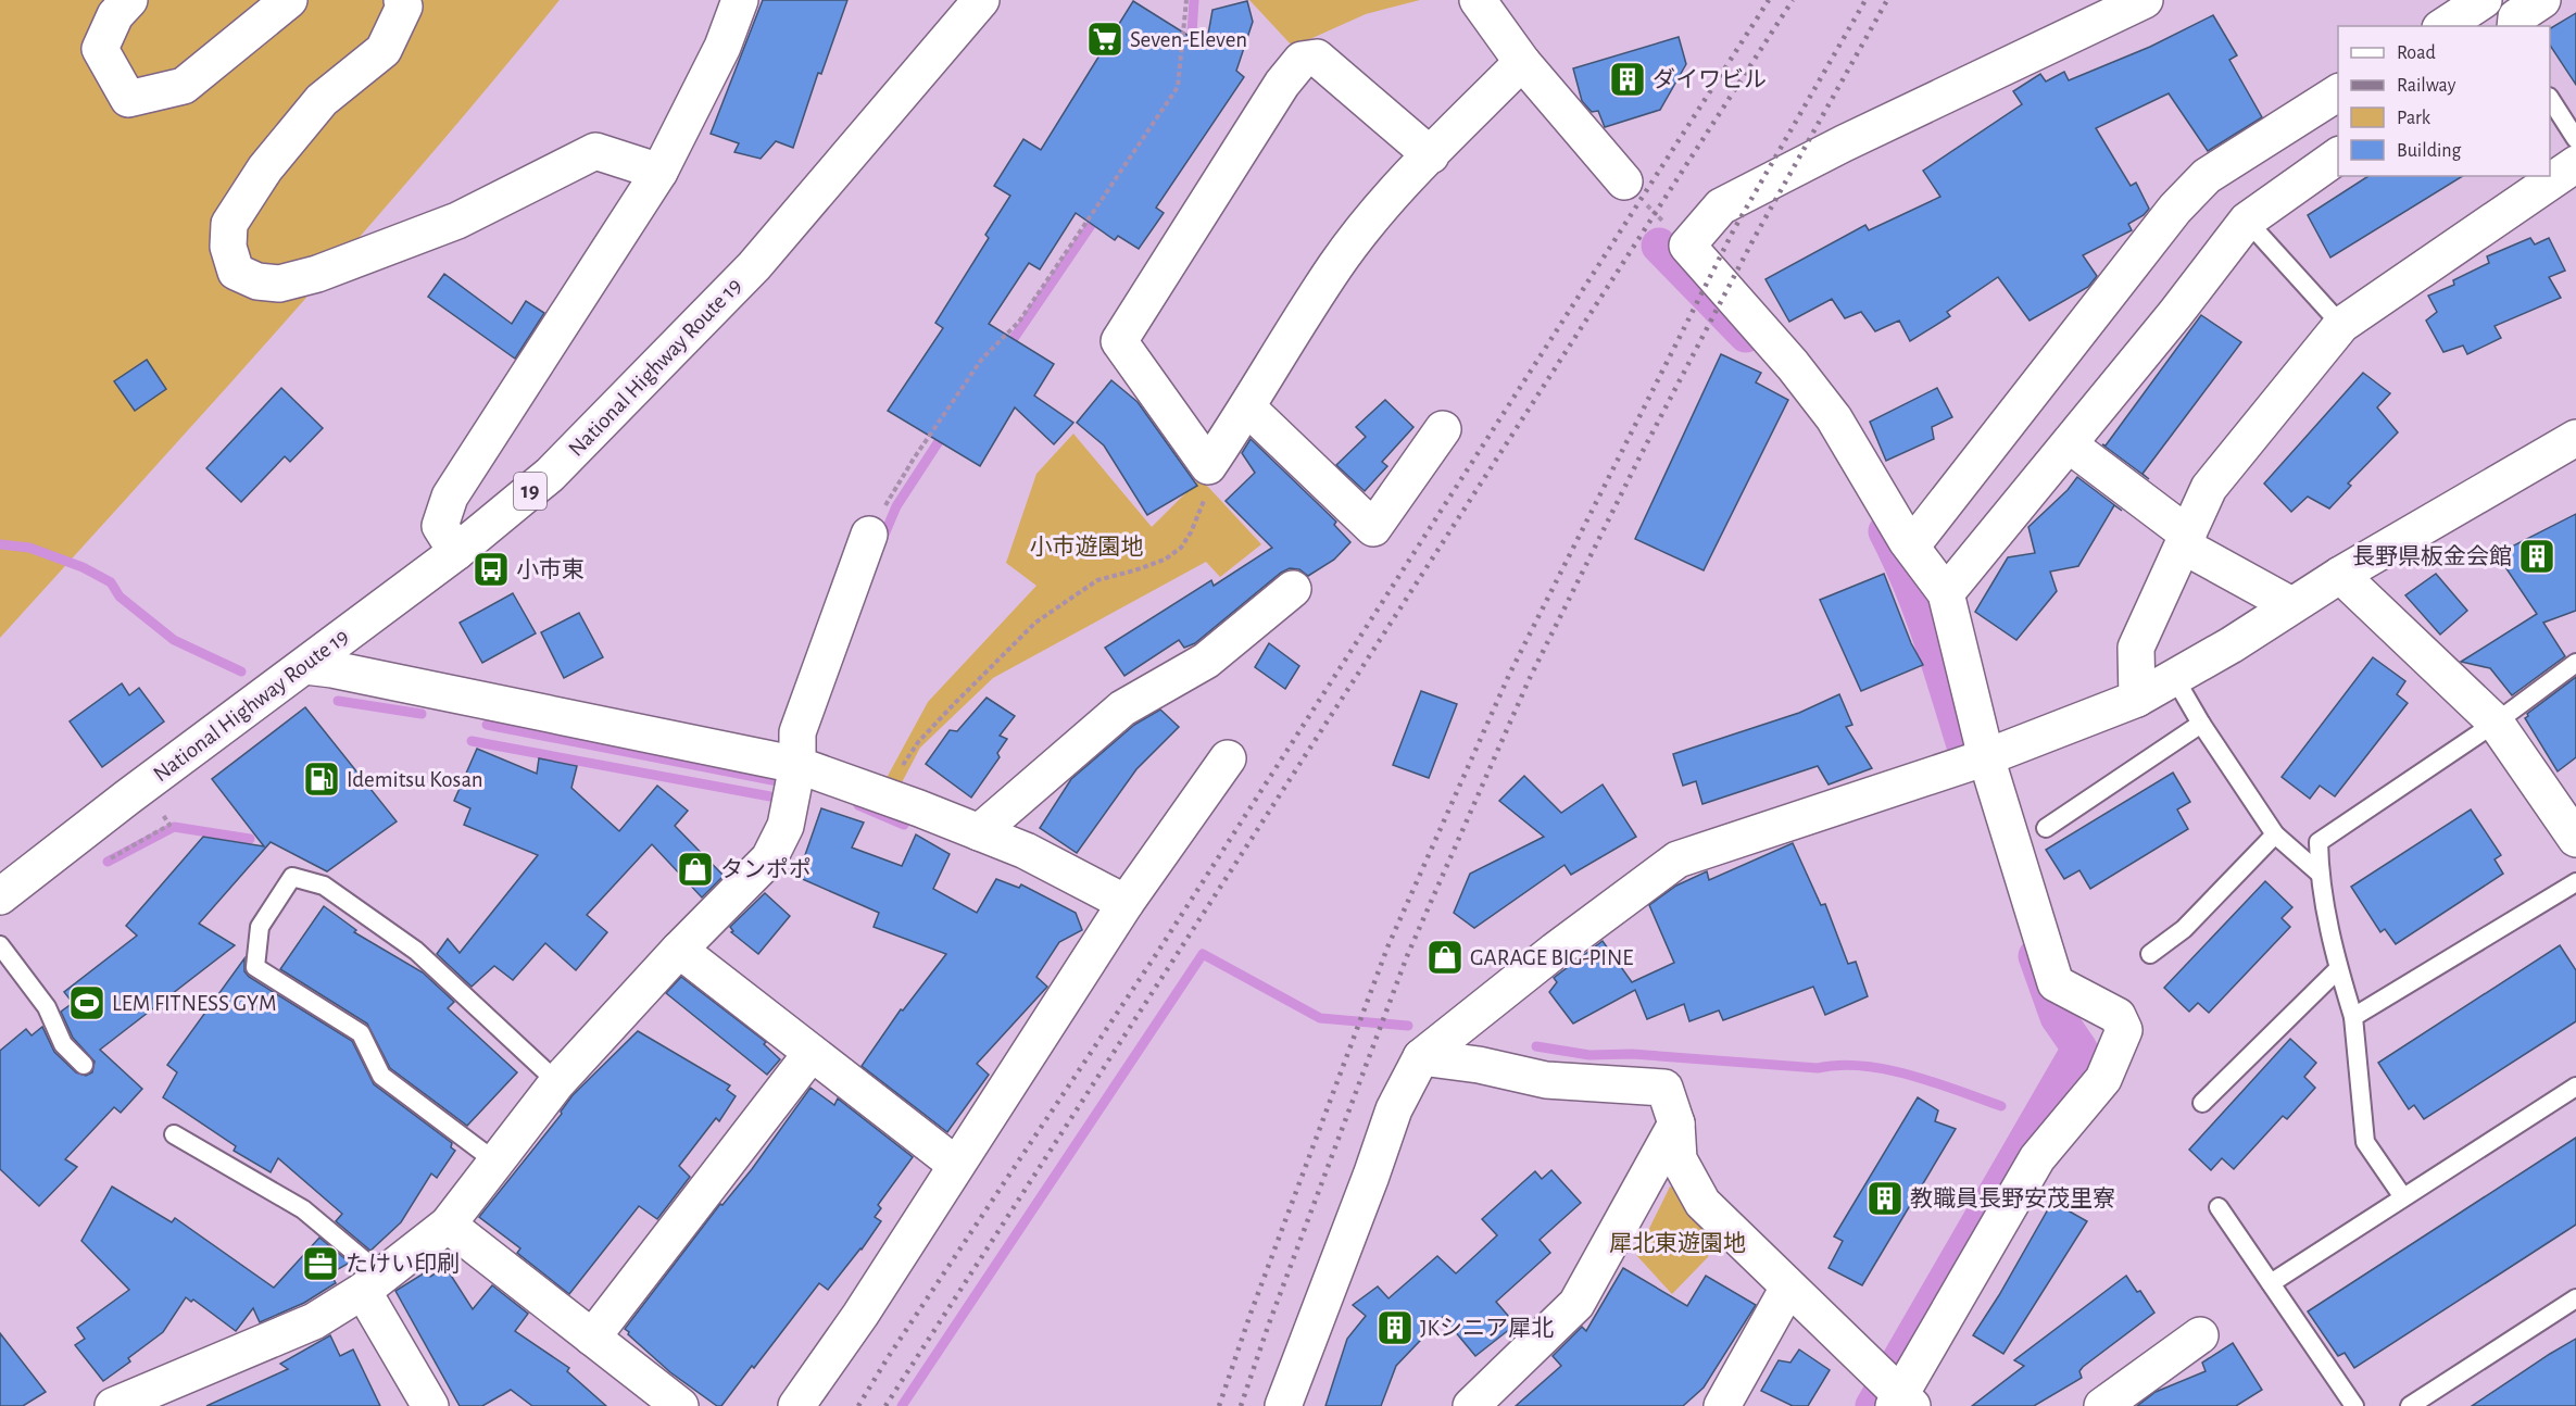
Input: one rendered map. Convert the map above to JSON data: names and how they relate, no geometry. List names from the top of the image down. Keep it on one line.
{"streets":{"main road":["National Highway Route 19","19"]},"parks":["小市遊園地","犀北東遊園地"],"places":{"supermarket":["Seven-Eleven"],"building":["ダイワビル","長野県板金会館","教職員長野安茂里寮","JKシニア犀北"],"bus stop":["小市東"],"fuel station":["Idemitsu Kosan"],"shop":["タンポポ","GARAGE BIG-PINE"],"sports":["LEM FITNESS GYM"],"office":["たけい印刷"]},"legend":["Road","Railway","Park","Building"]}
